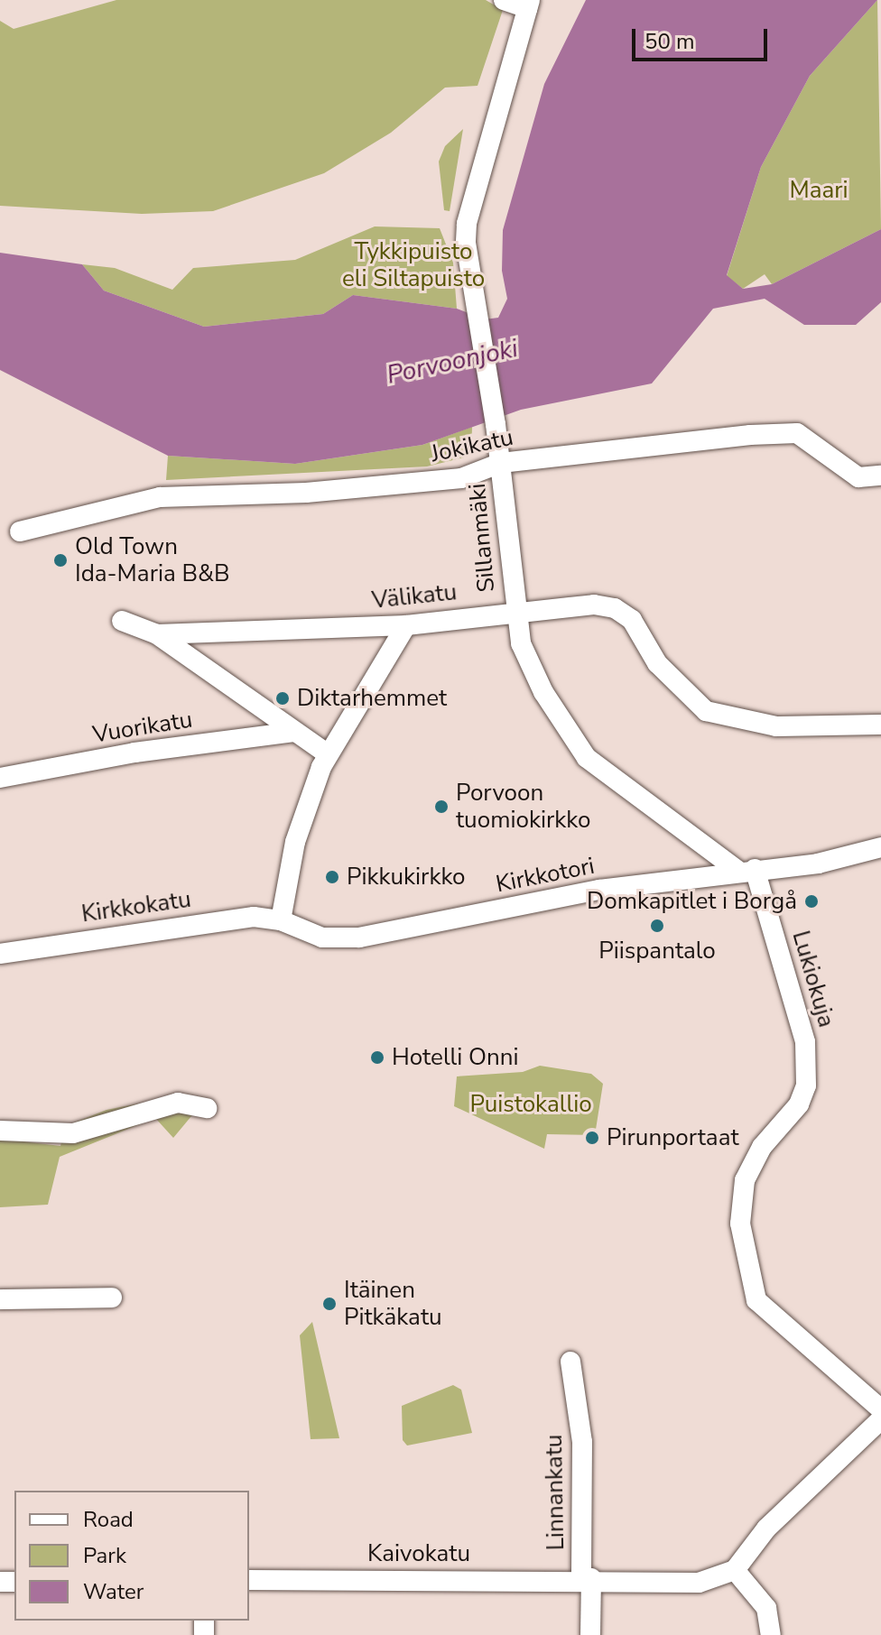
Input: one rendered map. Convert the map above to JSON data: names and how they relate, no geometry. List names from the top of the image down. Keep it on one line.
{"streets":{"street":["Jokikatu","Sillanmäki","Välikatu","Vuorikatu","Kirkkotori","Kirkkokatu","Lukiokuja","Linnankatu","Kaivokatu"]},"crossings":[["Jokikatu","Sillanmäki"],["Sillanmäki","Välikatu"],["Sillanmäki","Kirkkotori"],["Sillanmäki","Lukiokuja"],["Kirkkotori","Kirkkokatu"],["Kirkkotori","Lukiokuja"],["Linnankatu","Kaivokatu"]],"water":["Porvoonjoki"],"parks":["Maari","Tykkipuisto eli Siltapuisto","Puistokallio"],"places":["Old Town Ida-Maria B&B","Diktarhemmet","Porvoon tuomiokirkko","Pikkukirkko","Domkapitlet i Borgå","Piispantalo","Hotelli Onni","Pirunportaat","Itäinen Pitkäkatu"],"legend":["Road","Park","Water"],"scale_bar":"50 m"}
